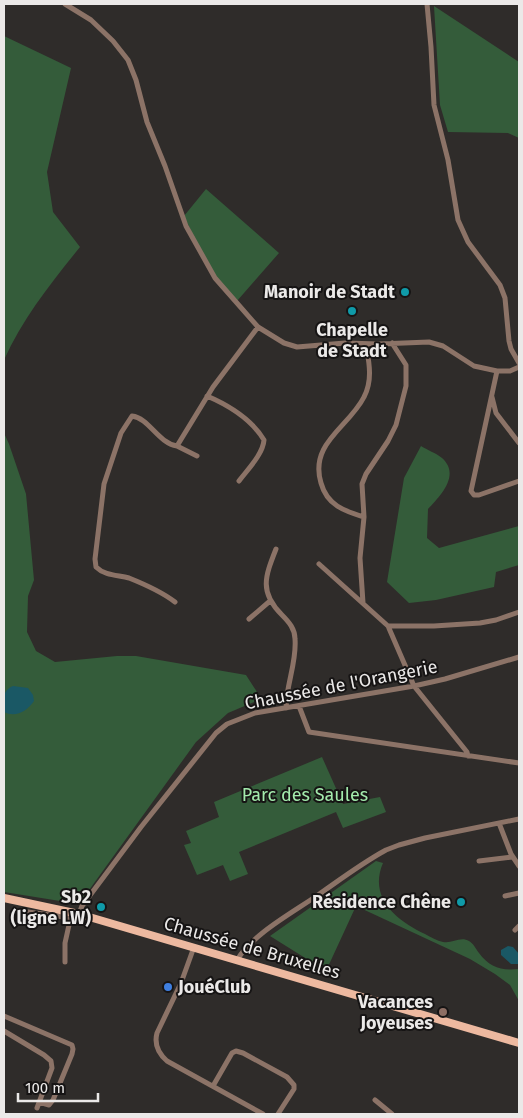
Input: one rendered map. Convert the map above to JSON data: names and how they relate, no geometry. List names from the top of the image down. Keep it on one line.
{"streets":{"main road":["Chaussée de Bruxelles"],"street":["Chaussée de l'Orangerie"]},"crossings":[["Chaussée de l'Orangerie","Chaussée de Bruxelles"]],"parks":["Parc des Saules"],"places":["Manoir de Stadt","Chapelle de Stadt","Résidence Chêne","Sb2 (ligne LW)","JouéClub","Vacances Joyeuses"],"scale_bar":"100 m"}
